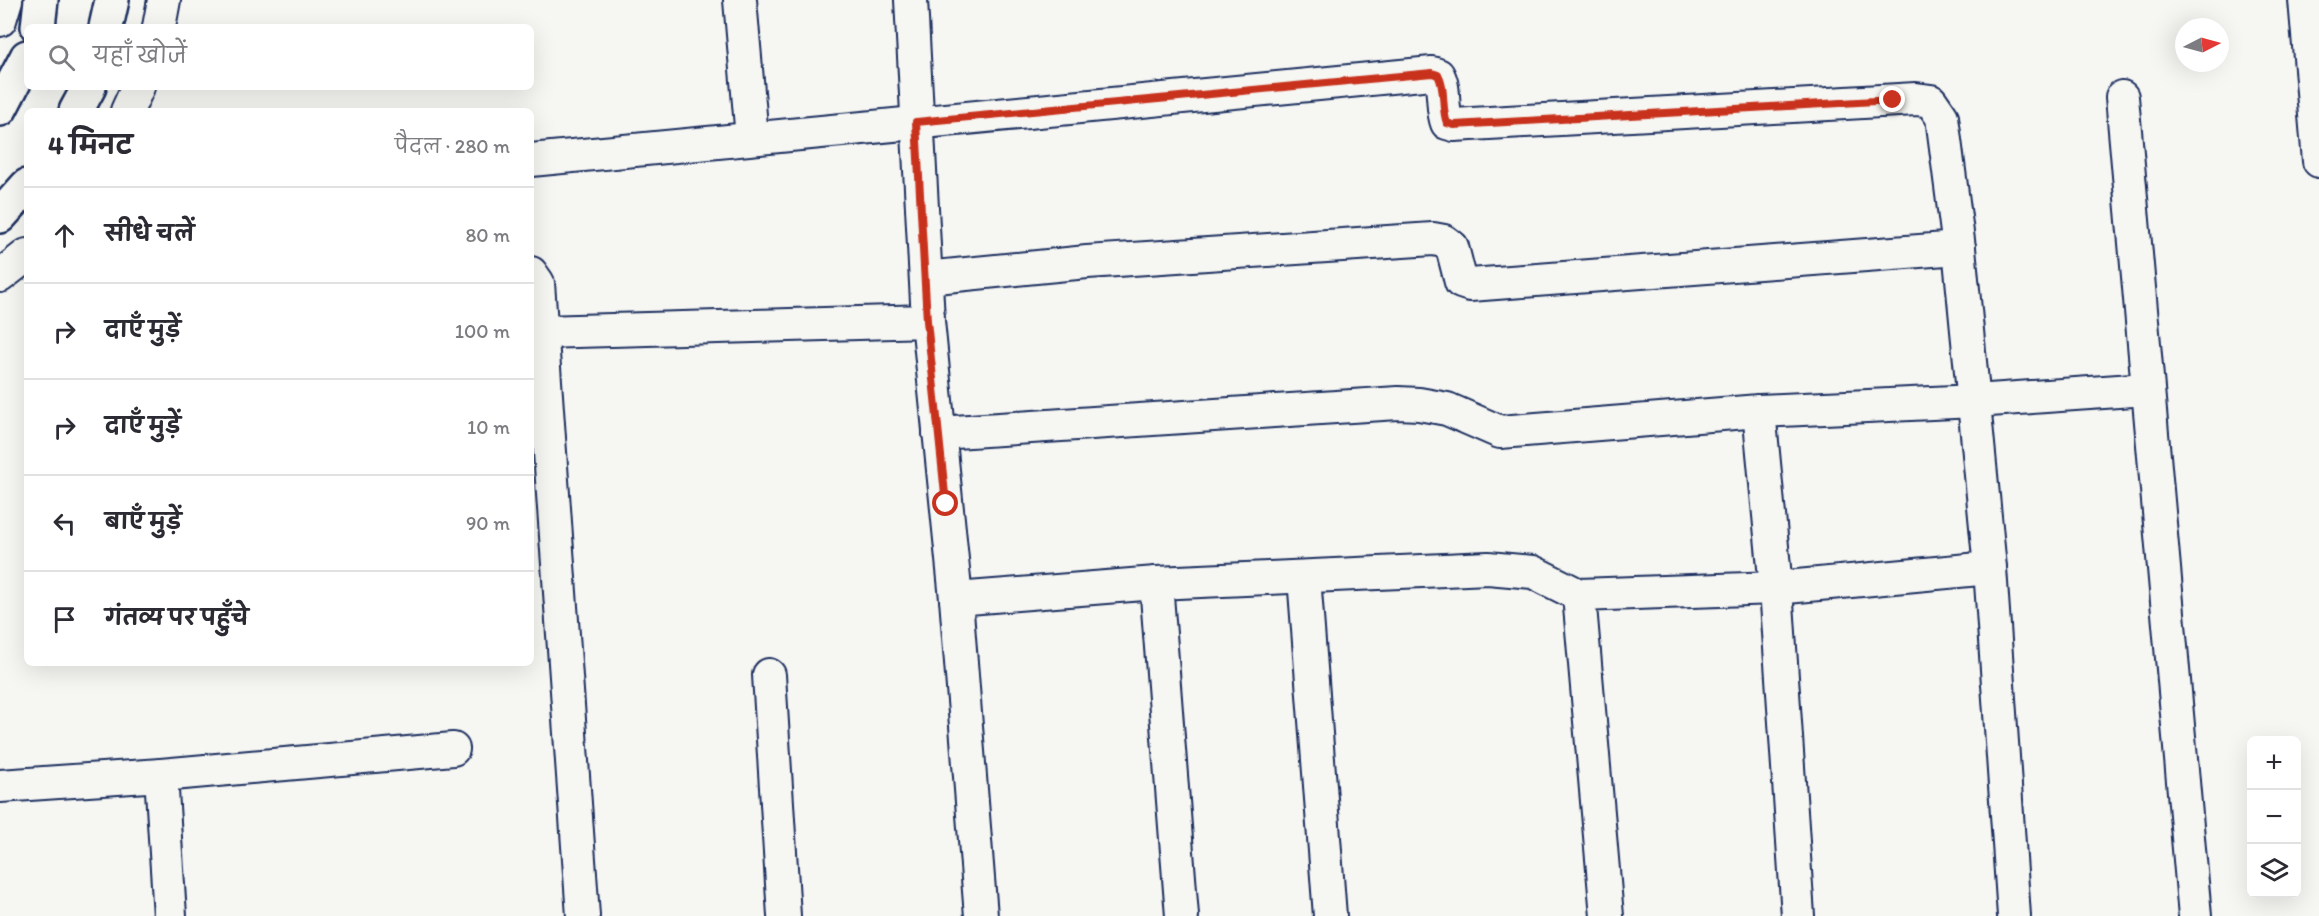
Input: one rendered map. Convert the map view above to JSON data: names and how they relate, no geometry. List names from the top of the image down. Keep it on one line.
{"north":"right","page":{"search":"यहाँ खोजें","heading":["4 मिनट","पैदल · 280 m"],"list":[["सीधे चलें","80 m"],["दाएँ मुड़ें","100 m"],["दाएँ मुड़ें","10 m"],["बाएँ मुड़ें","90 m"],"गंतव्य पर पहुँचे"],"map_buttons":["+","−"]}}
